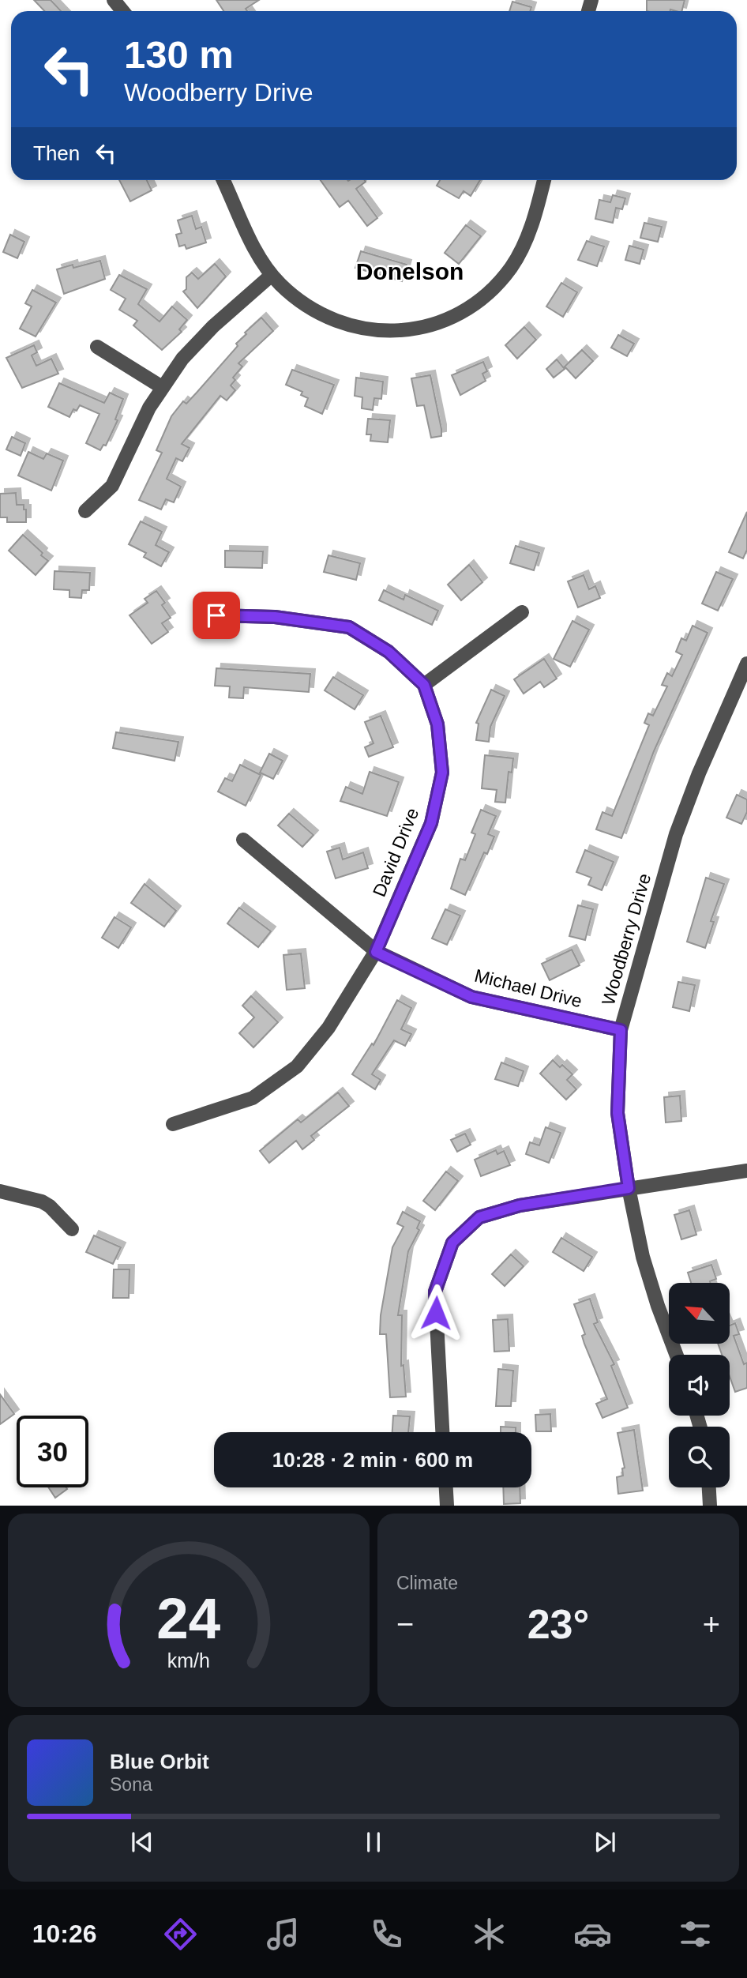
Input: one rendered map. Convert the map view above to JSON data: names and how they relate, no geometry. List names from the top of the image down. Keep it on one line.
{"streets":{"street":["David Drive","Woodberry Drive","Michael Drive"]},"crossings":[["David Drive","Michael Drive"],["Woodberry Drive","Michael Drive"]],"districts":["Donelson"],"north":"top left","page":{"turn":["130 m","Woodberry Drive"],"then":"Then","limit":"30","trip":"10:28 · 2 min · 600 m","tile":"Climate","heat":["−","23°","+"],"song":["Blue Orbit","Sona"],"tabs":"10:26","gauge":["24","km/h"]}}
